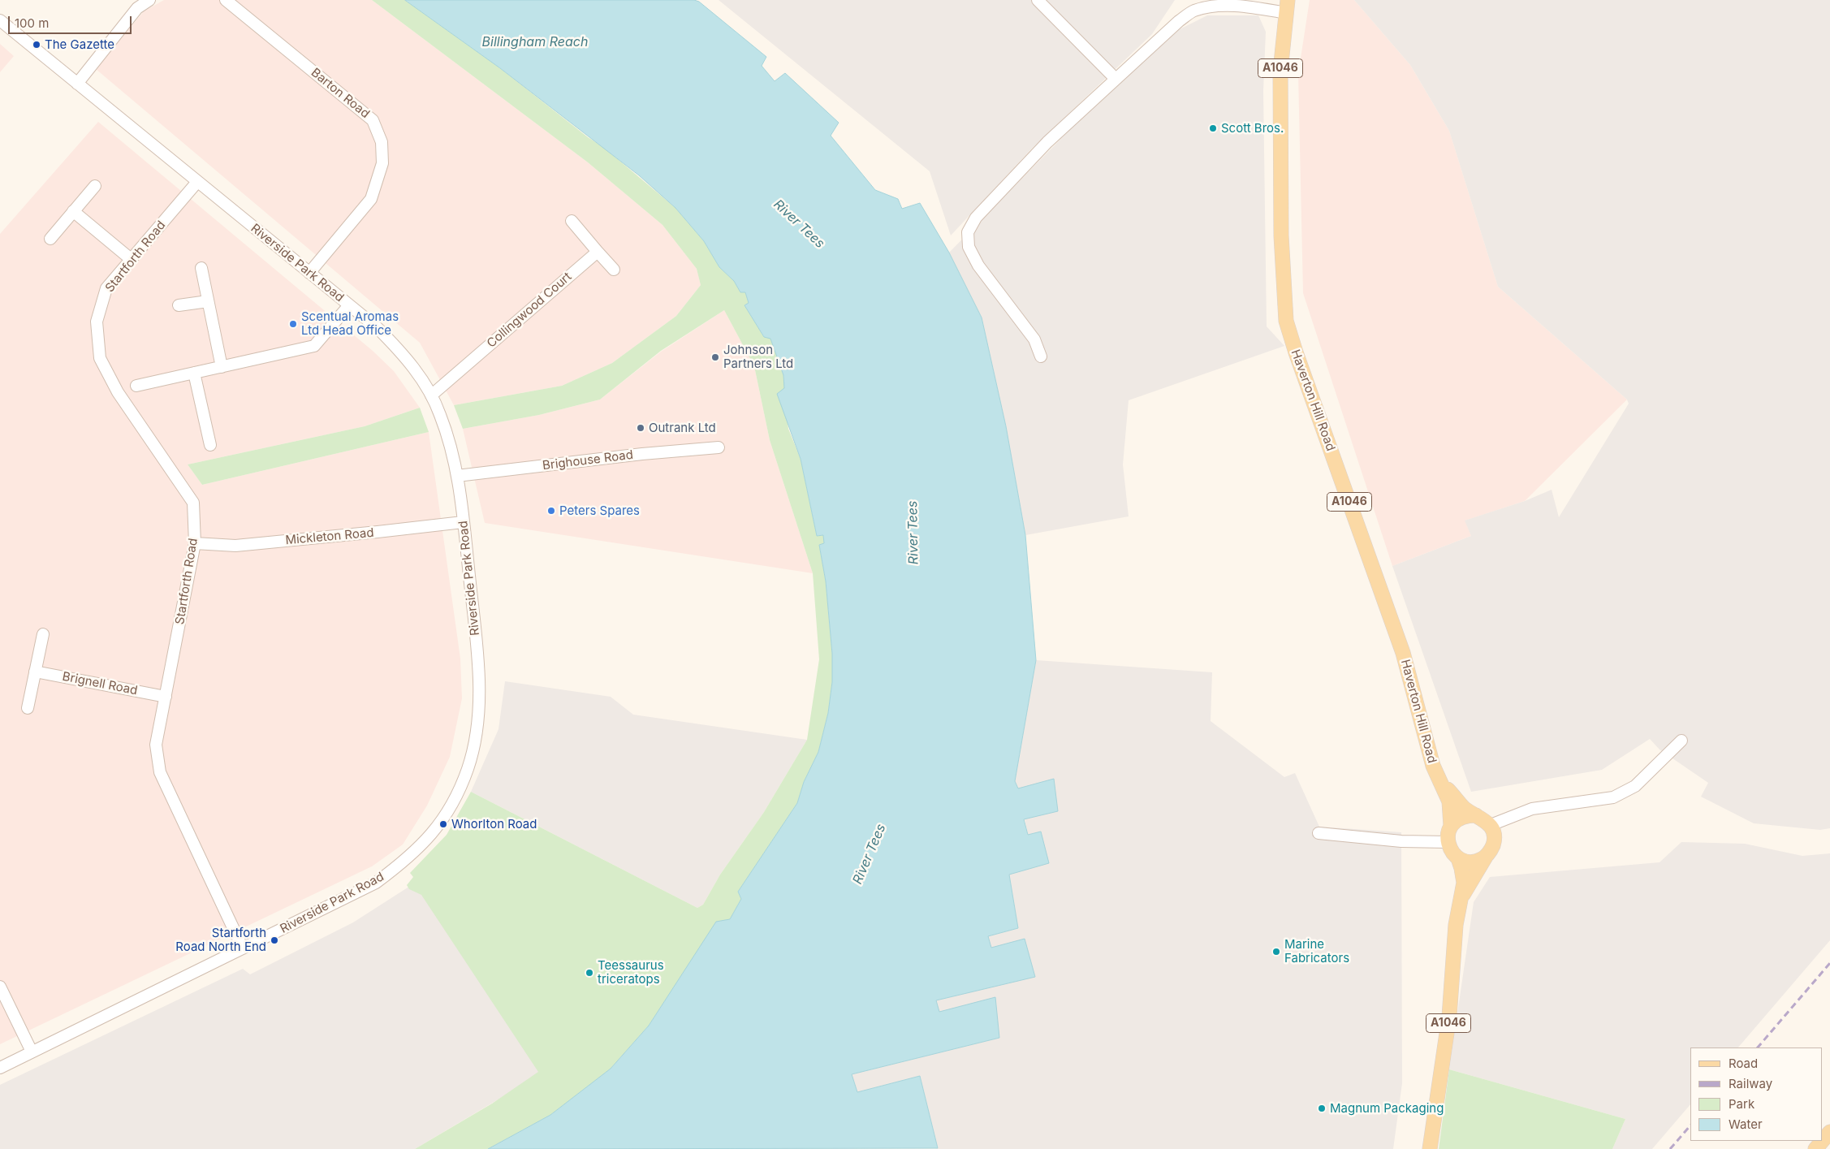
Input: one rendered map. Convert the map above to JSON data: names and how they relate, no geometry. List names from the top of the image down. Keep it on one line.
{"streets":{"main road":["A1046","Haverton Hill Road"],"street":["Barton Road","Startforth Road","Riverside Park Road","Collingwood Court","Brighouse Road","Mickleton Road","Brignell Road"]},"crossings":[["A1046","Haverton Hill Road"],["Barton Road","Riverside Park Road"],["Startforth Road","Riverside Park Road"],["Startforth Road","Mickleton Road"],["Startforth Road","Brignell Road"],["Riverside Park Road","Collingwood Court"],["Riverside Park Road","Brighouse Road"],["Riverside Park Road","Mickleton Road"]],"water":["Billingham Reach","River Tees"],"places":["The Gazette","Scott Bros.","Scentual Aromas Ltd Head Office","Johnson Partners Ltd","Outrank Ltd","Peters Spares","Whorlton Road","Startforth Road North End","Marine Fabricators","Teessaurus triceratops","Magnum Packaging"],"legend":["Road","Railway","Park","Water"],"scale_bar":"100 m"}
